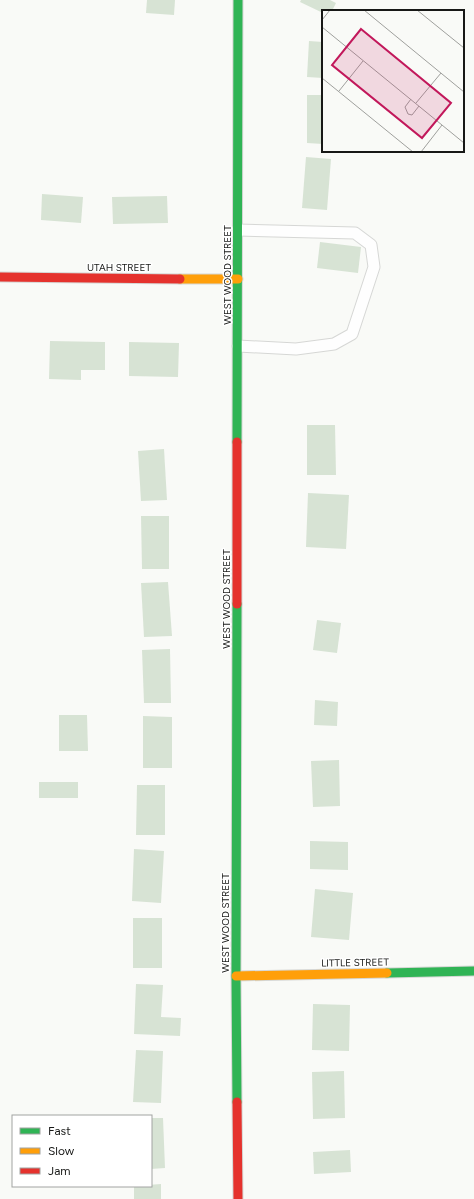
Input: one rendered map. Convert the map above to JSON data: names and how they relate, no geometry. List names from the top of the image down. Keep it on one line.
{"streets":{"street":["UTAH STREET","WEST WOOD STREET","LITTLE STREET"]},"crossings":[["UTAH STREET","WEST WOOD STREET"],["WEST WOOD STREET","LITTLE STREET"]],"legend":["Fast","Slow","Jam"]}
